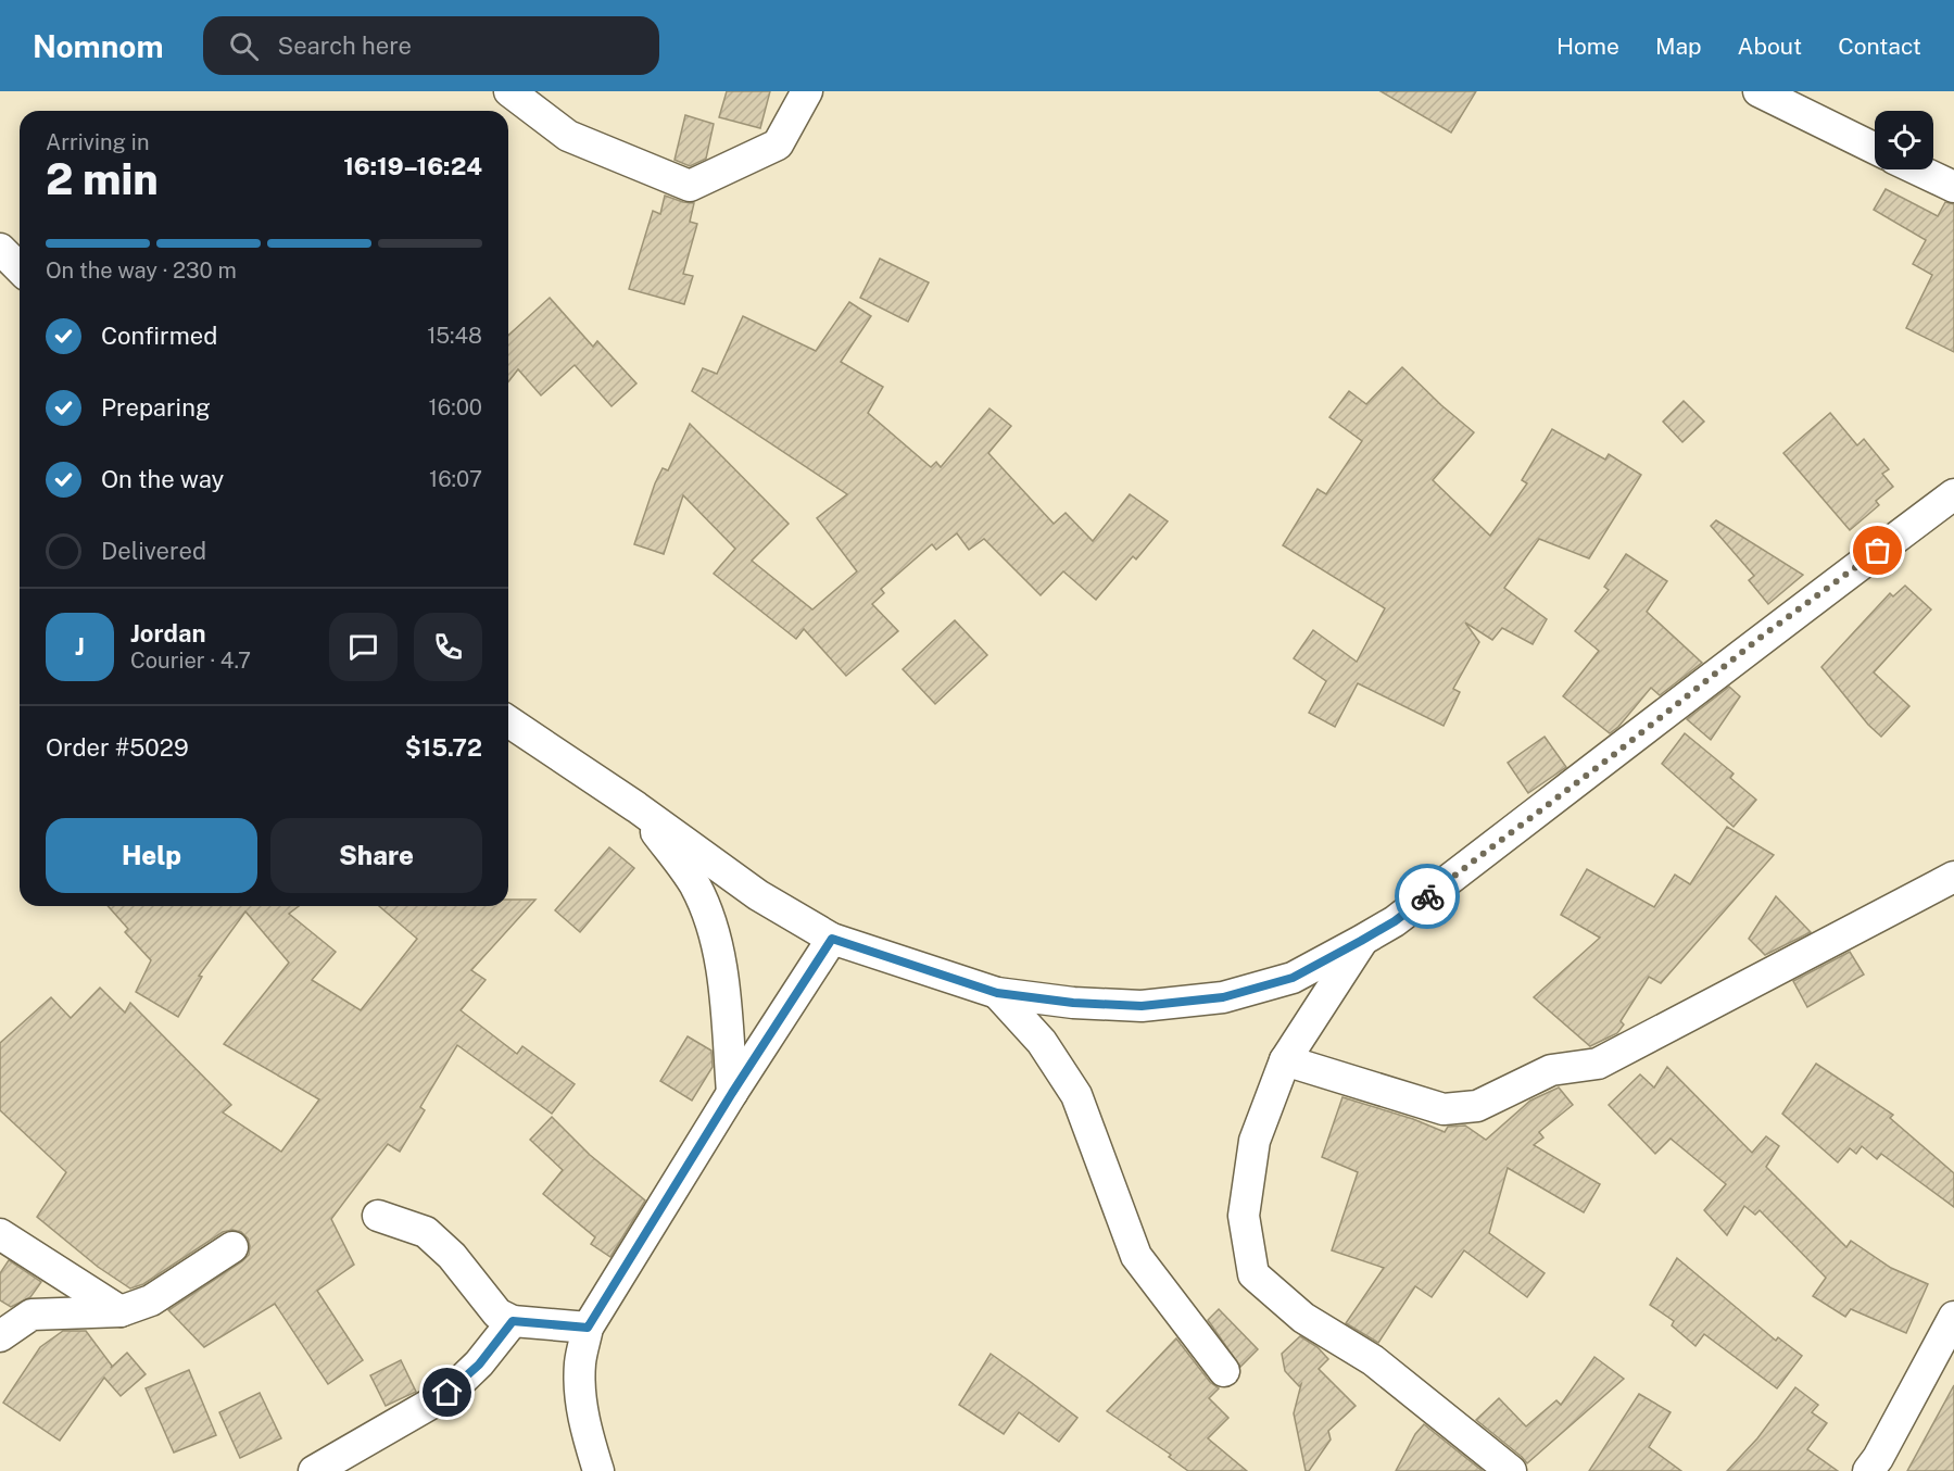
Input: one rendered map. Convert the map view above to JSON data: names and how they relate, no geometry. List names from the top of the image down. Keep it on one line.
{"page":{"header":"Nomnom","search":"Search here","nav":["Home","Map","About","Contact"],"heading":["2 min","Arriving in","16:19–16:24"],"panel":["Jordan","Courier · 4.7","Order #5029","$15.72"],"bar":"On the way · 230 m","list":[["Confirmed","15:48"],["Preparing","16:00"],["On the way","16:07"],"Delivered"],"round":"J","buttons":["Help","Share"]}}
